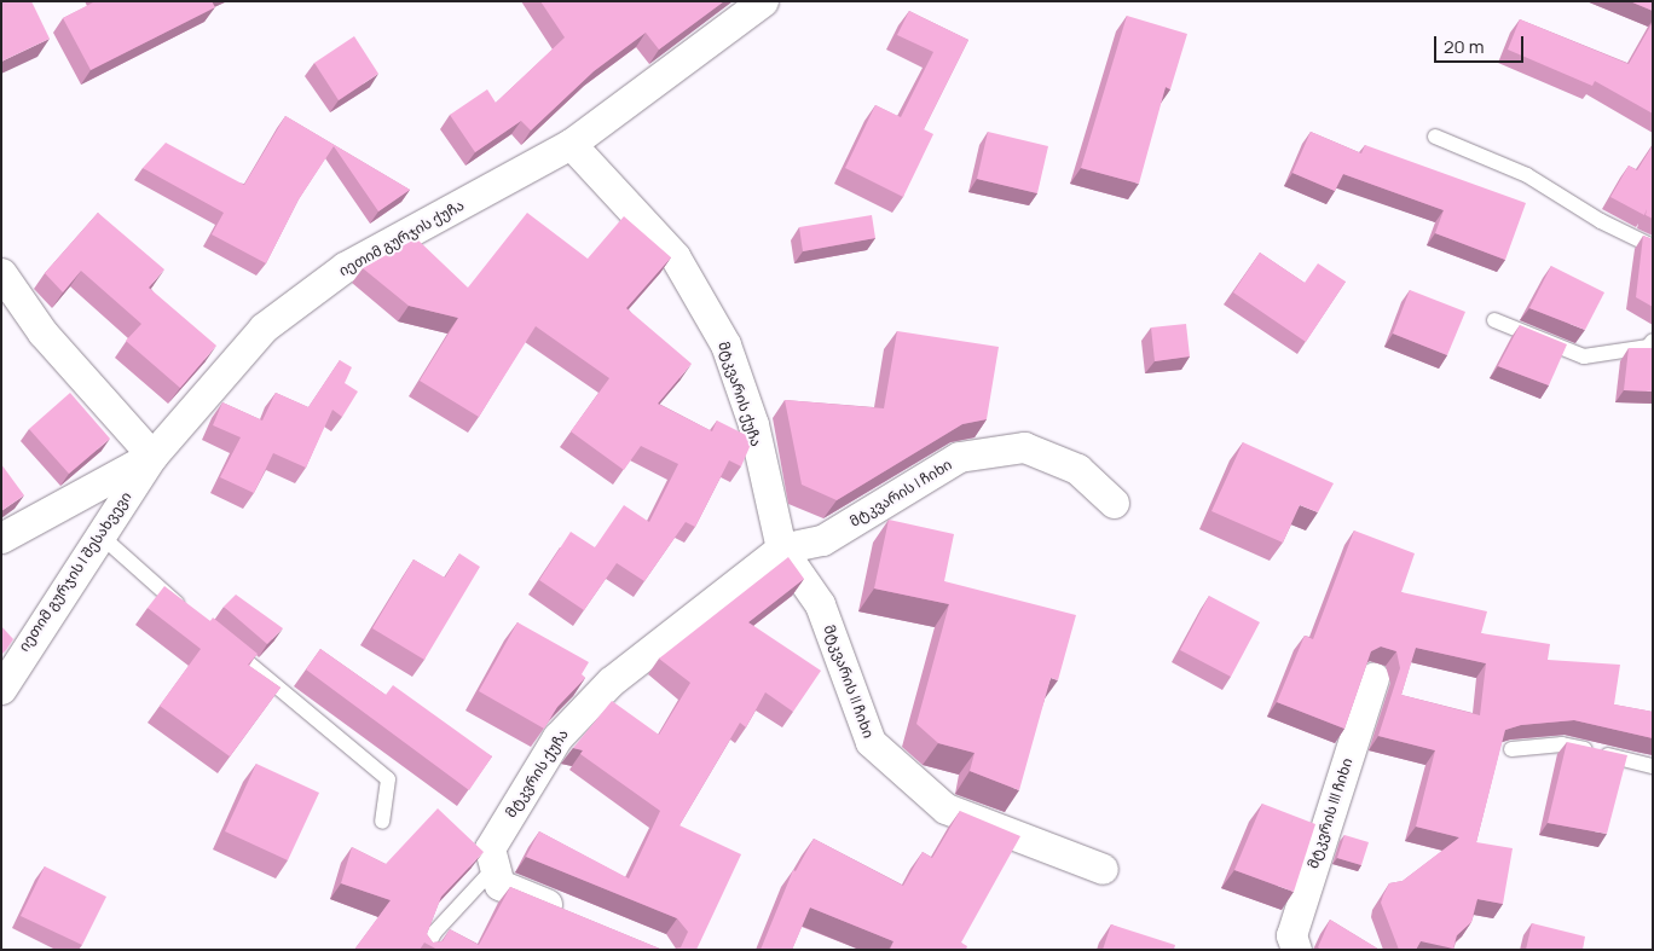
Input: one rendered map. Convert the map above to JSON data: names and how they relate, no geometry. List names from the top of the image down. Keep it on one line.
{"streets":{"street":["იეთიმ გურჯის ქუჩა","მტკვარის ქუჩა","მტკვარის I ჩიხი","იეთიმ გურჯის I შესახვევი","მტკვარის II ჩიხი","მტკვრის ქუჩა","მტკვრის III ჩიხი"]},"crossings":[["იეთიმ გურჯის ქუჩა","მტკვარის ქუჩა"],["იეთიმ გურჯის ქუჩა","იეთიმ გურჯის I შესახვევი"],["მტკვარის ქუჩა","მტკვარის I ჩიხი"],["მტკვარის ქუჩა","მტკვარის II ჩიხი"],["მტკვარის ქუჩა","მტკვრის ქუჩა"],["მტკვარის I ჩიხი","მტკვარის II ჩიხი"],["მტკვარის I ჩიხი","მტკვრის ქუჩა"],["მტკვარის II ჩიხი","მტკვრის ქუჩა"]],"scale_bar":"20 m"}
